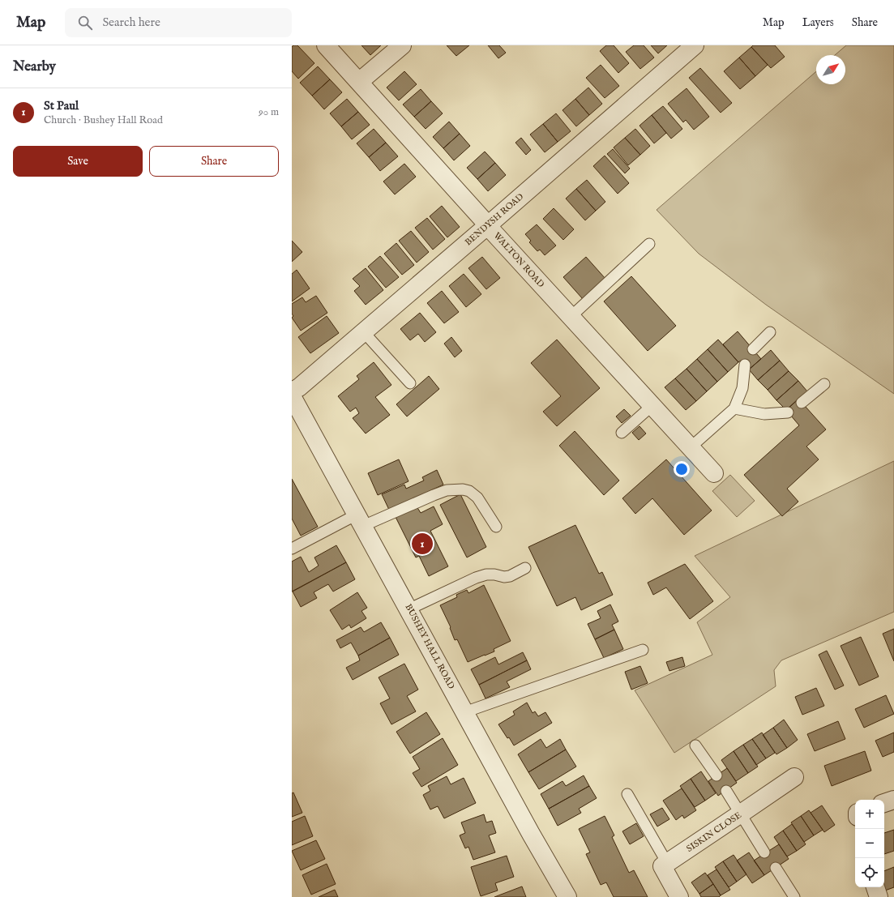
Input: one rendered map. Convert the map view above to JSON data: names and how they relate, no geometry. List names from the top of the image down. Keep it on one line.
{"streets":{"street":["BENDYSH ROAD","WALTON ROAD","BUSHEY HALL ROAD","SISKIN CLOSE"]},"crossings":[["BENDYSH ROAD","WALTON ROAD"]],"north":"top right","page":{"header":"Map","search":"Search here","nav":["Map","Layers","Share"],"heading":"Nearby","list":[{"mark":"1","name":"St Paul","note":"Church · Bushey Hall Road","value":"90 m"}],"buttons":["Save","Share"],"pins":"1","map_buttons":["+","−"]}}
